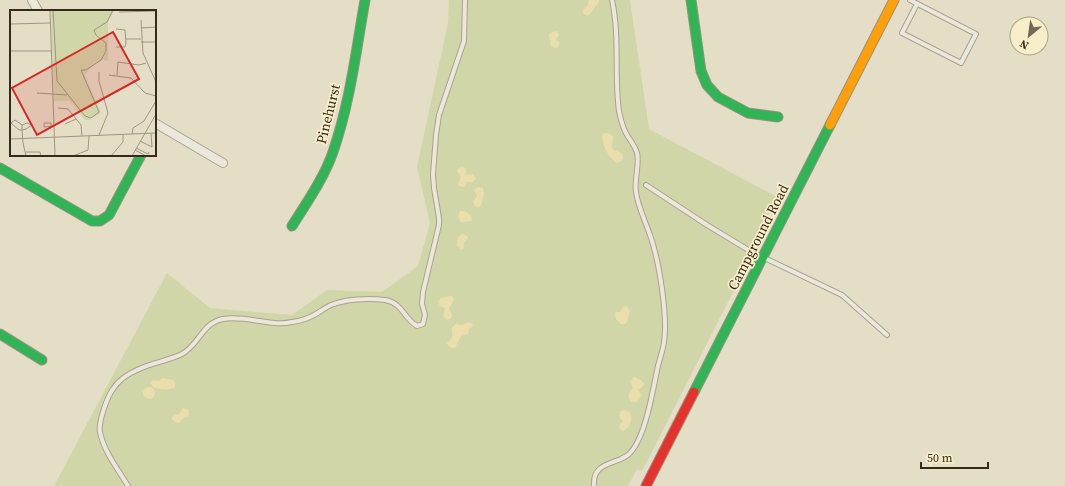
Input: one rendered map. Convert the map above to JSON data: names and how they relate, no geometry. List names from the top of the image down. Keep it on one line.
{"streets":{"street":["Pinehurst","Campground Road"]},"scale_bar":"50 m","north":"bottom left"}
